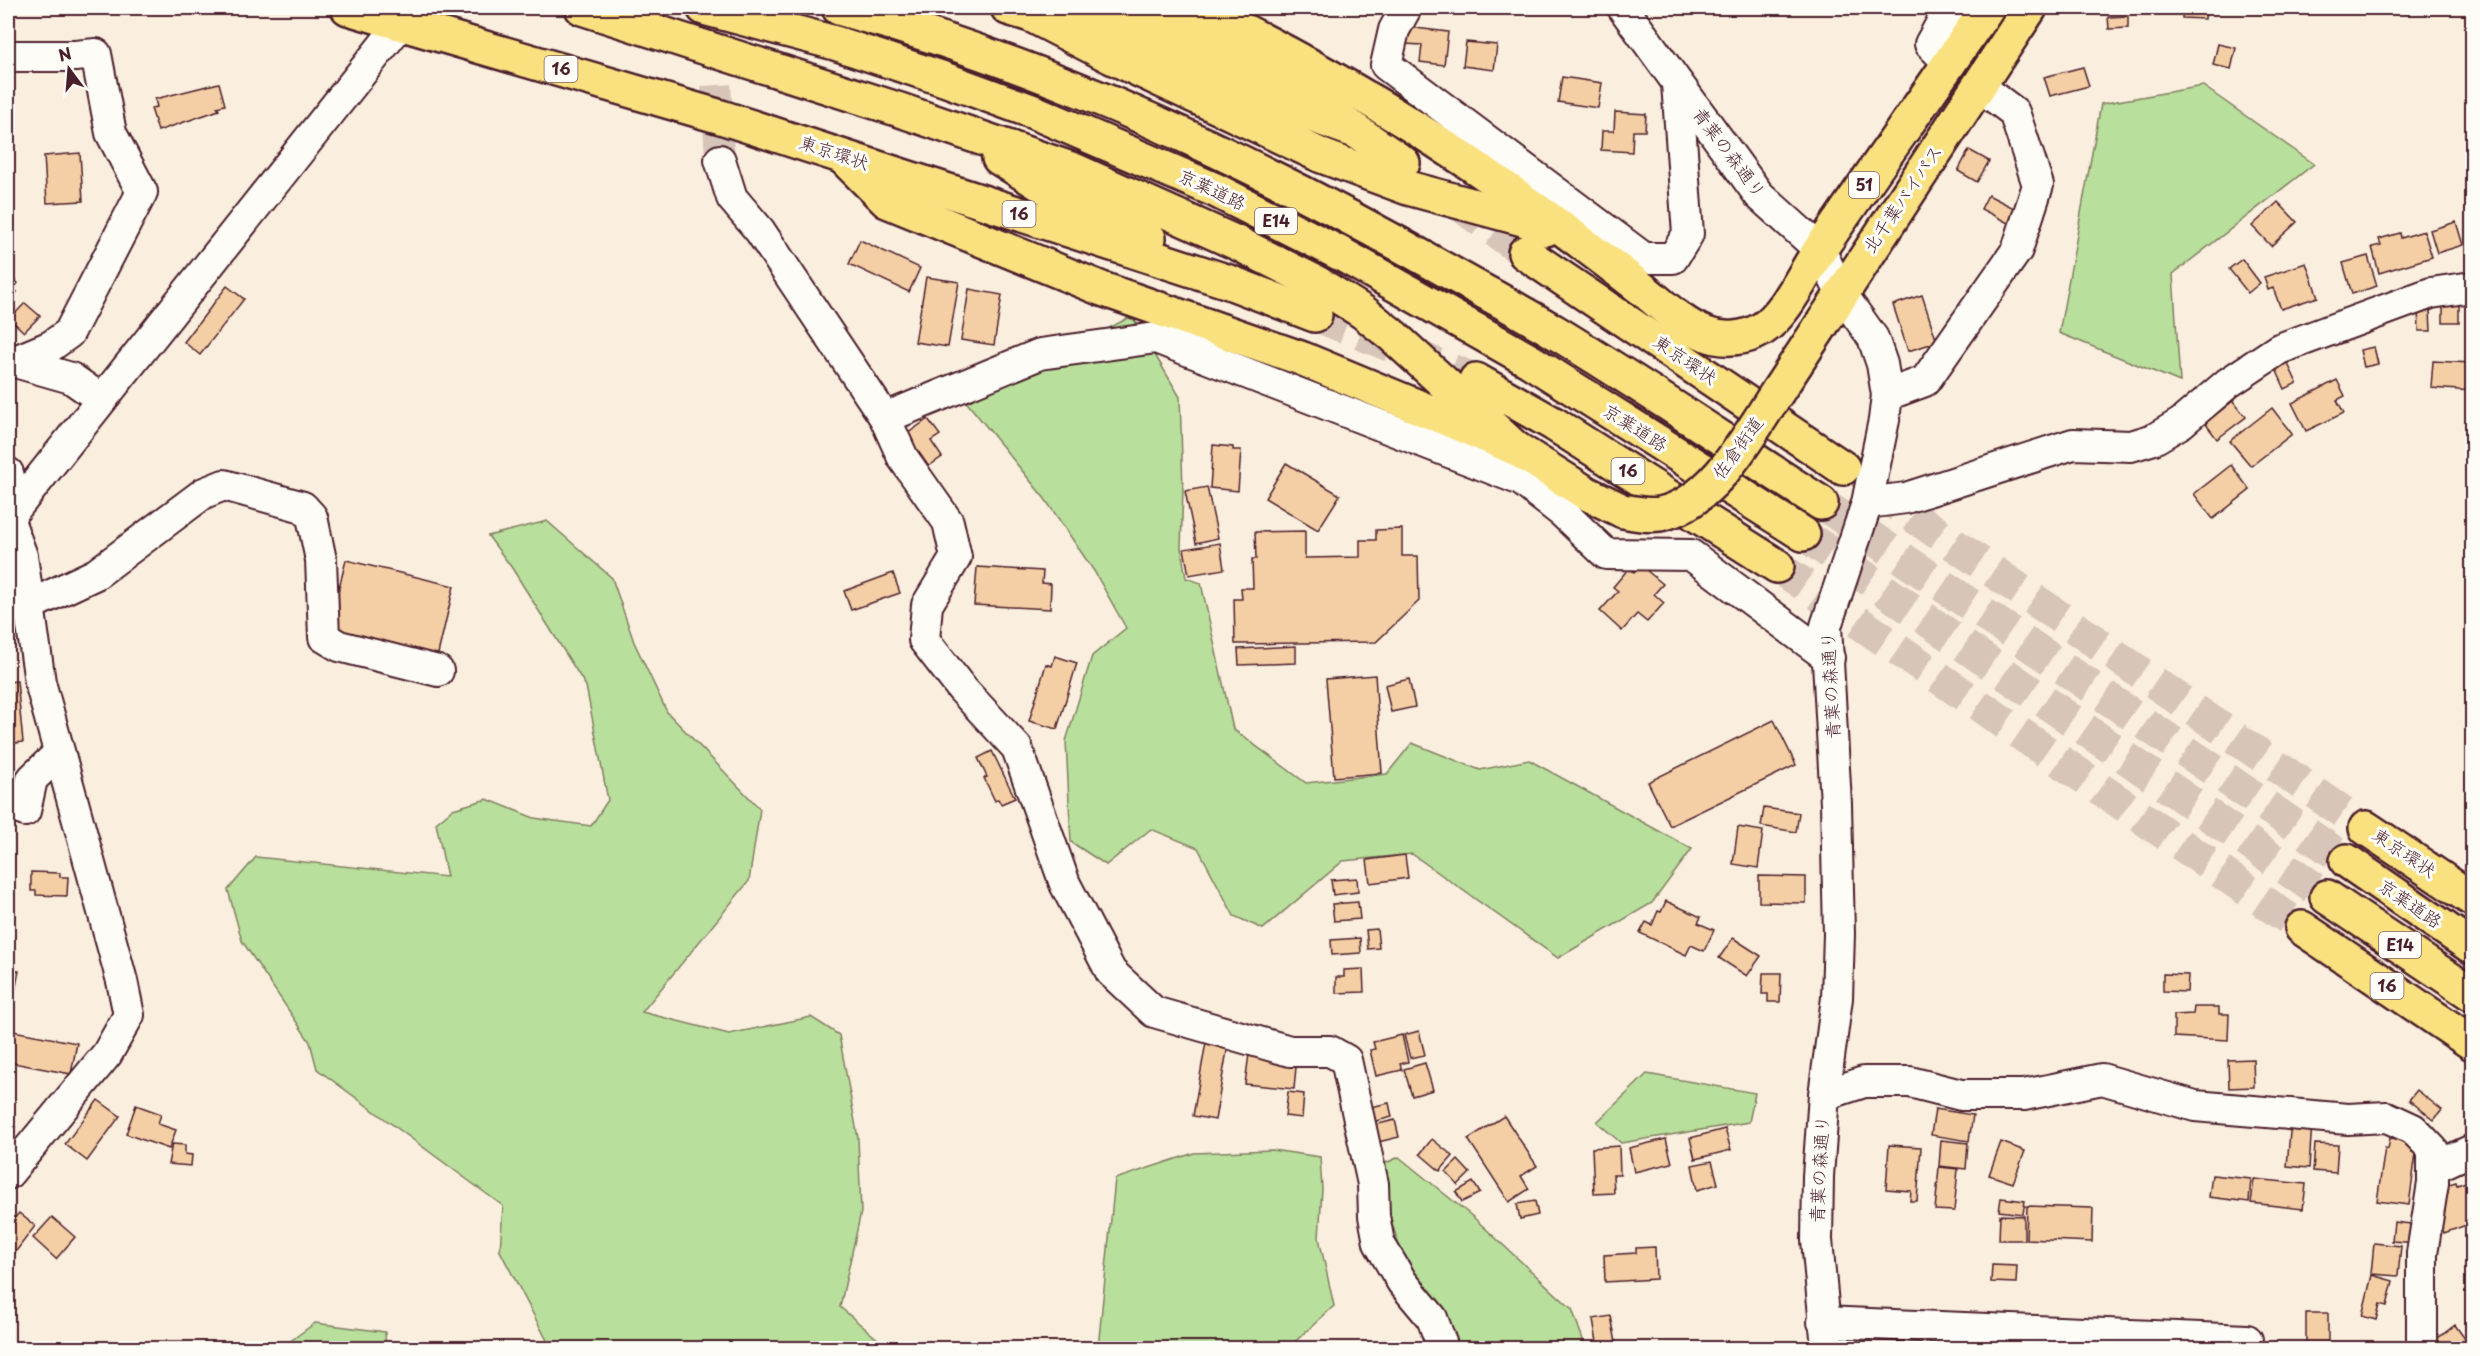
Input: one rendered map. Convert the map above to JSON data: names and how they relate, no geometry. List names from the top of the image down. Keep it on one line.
{"streets":{"highway":["16","東京環状","51","京葉道路","北千葉バイパス","E14","佐倉街道"],"street":["青葉の森通り"]},"crossings":[["青葉の森通り","51"],["青葉の森通り","北千葉バイパス"],["北千葉バイパス","佐倉街道"]],"north":"top"}
